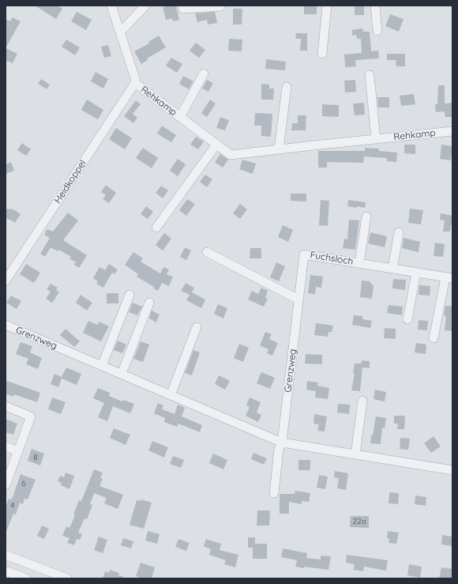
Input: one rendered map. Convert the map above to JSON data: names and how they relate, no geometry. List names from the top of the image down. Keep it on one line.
{"streets":{"street":["Rehkamp","Heidkoppel","Fuchsloch","Grenzweg"]},"crossings":[["Rehkamp","Heidkoppel"],["Fuchsloch","Grenzweg"]],"house_numbers":["8","6","4","22a"]}
